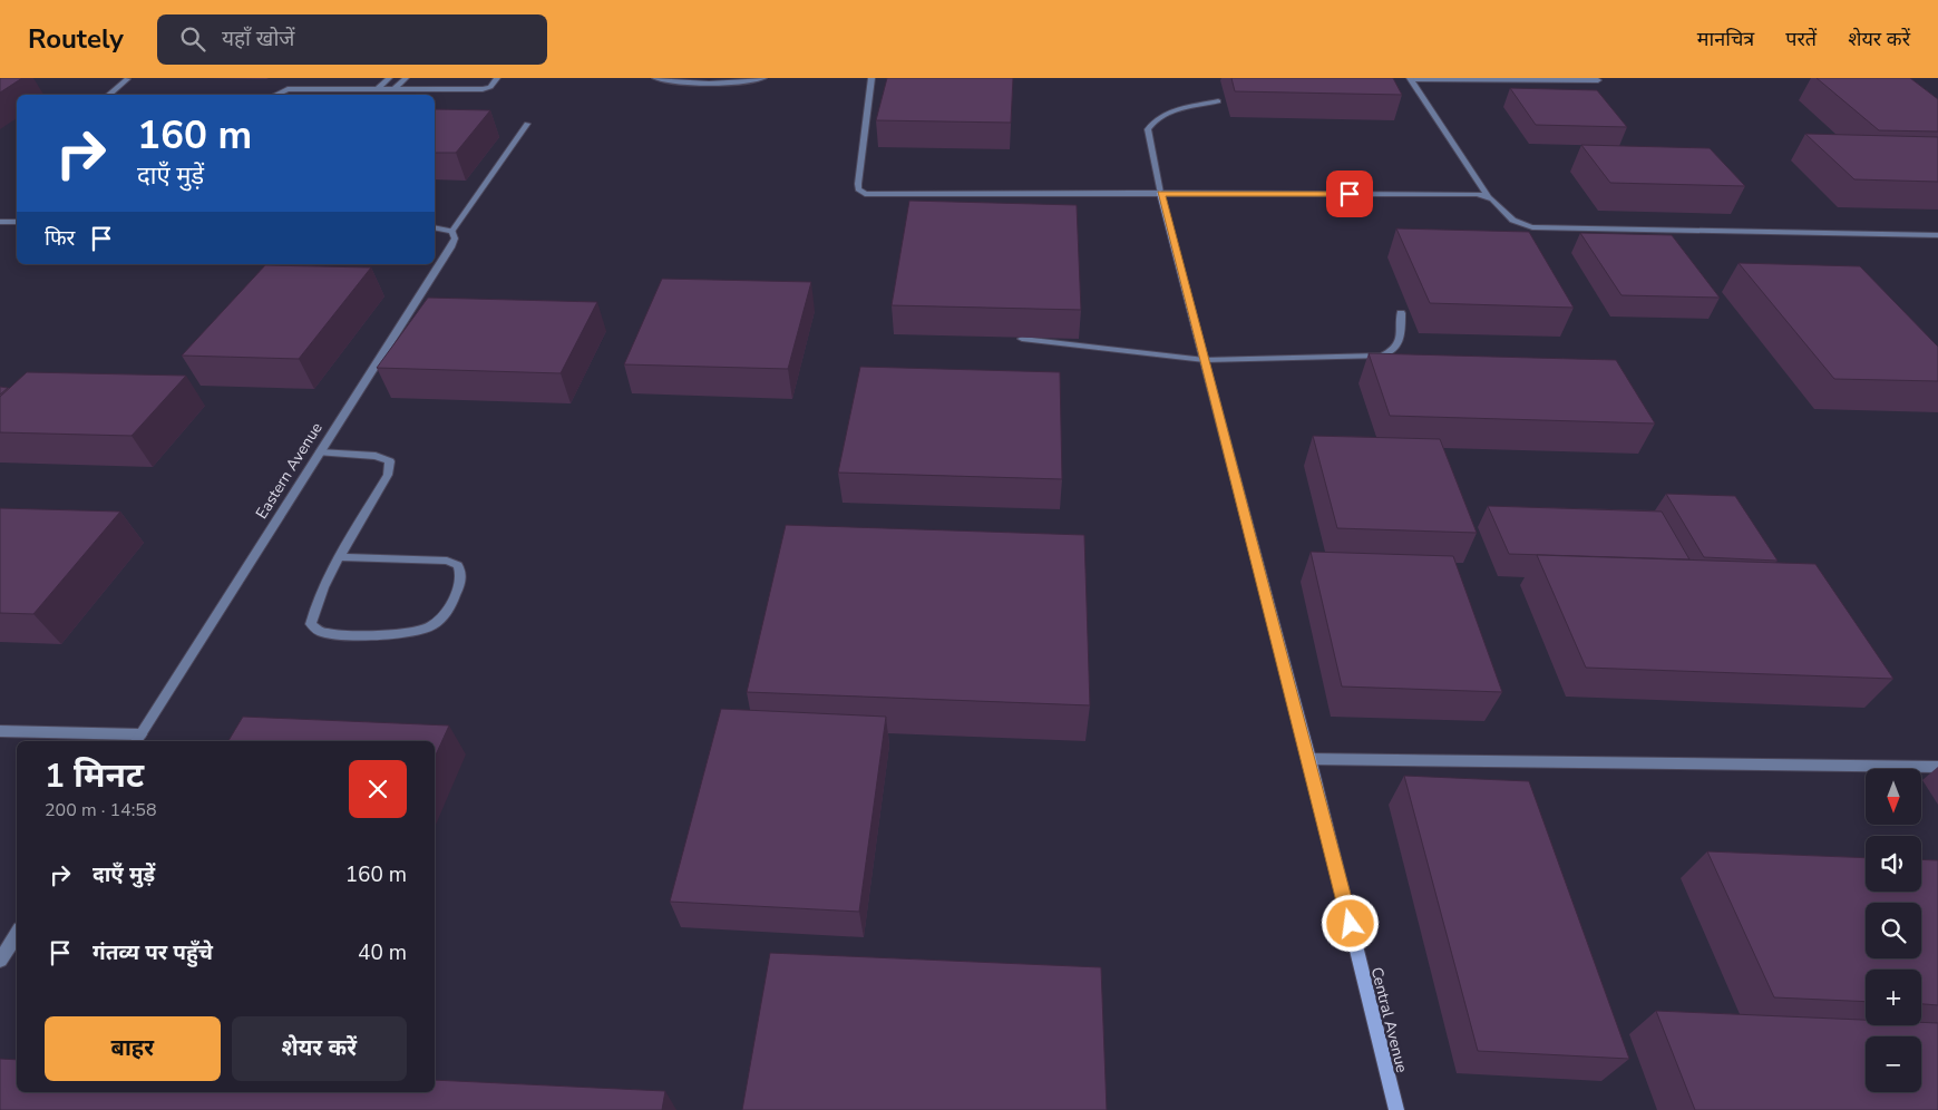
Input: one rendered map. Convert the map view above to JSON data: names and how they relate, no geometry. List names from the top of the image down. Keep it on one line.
{"streets":{"street":["Eastern Avenue","Central Avenue"]},"north":"bottom","page":{"header":"Routely","search":"यहाँ खोजें","nav":["मानचित्र","परतें","शेयर करें"],"turn":["160 m","दाएँ मुड़ें"],"then":"फिर","heading":["1 मिनट","200 m · 14:58"],"map_buttons":["+","−"],"list":[{"name":"दाएँ मुड़ें","value":"160 m"},{"name":"गंतव्य पर पहुँचे","value":"40 m"}],"buttons":["बाहर","शेयर करें"]}}
